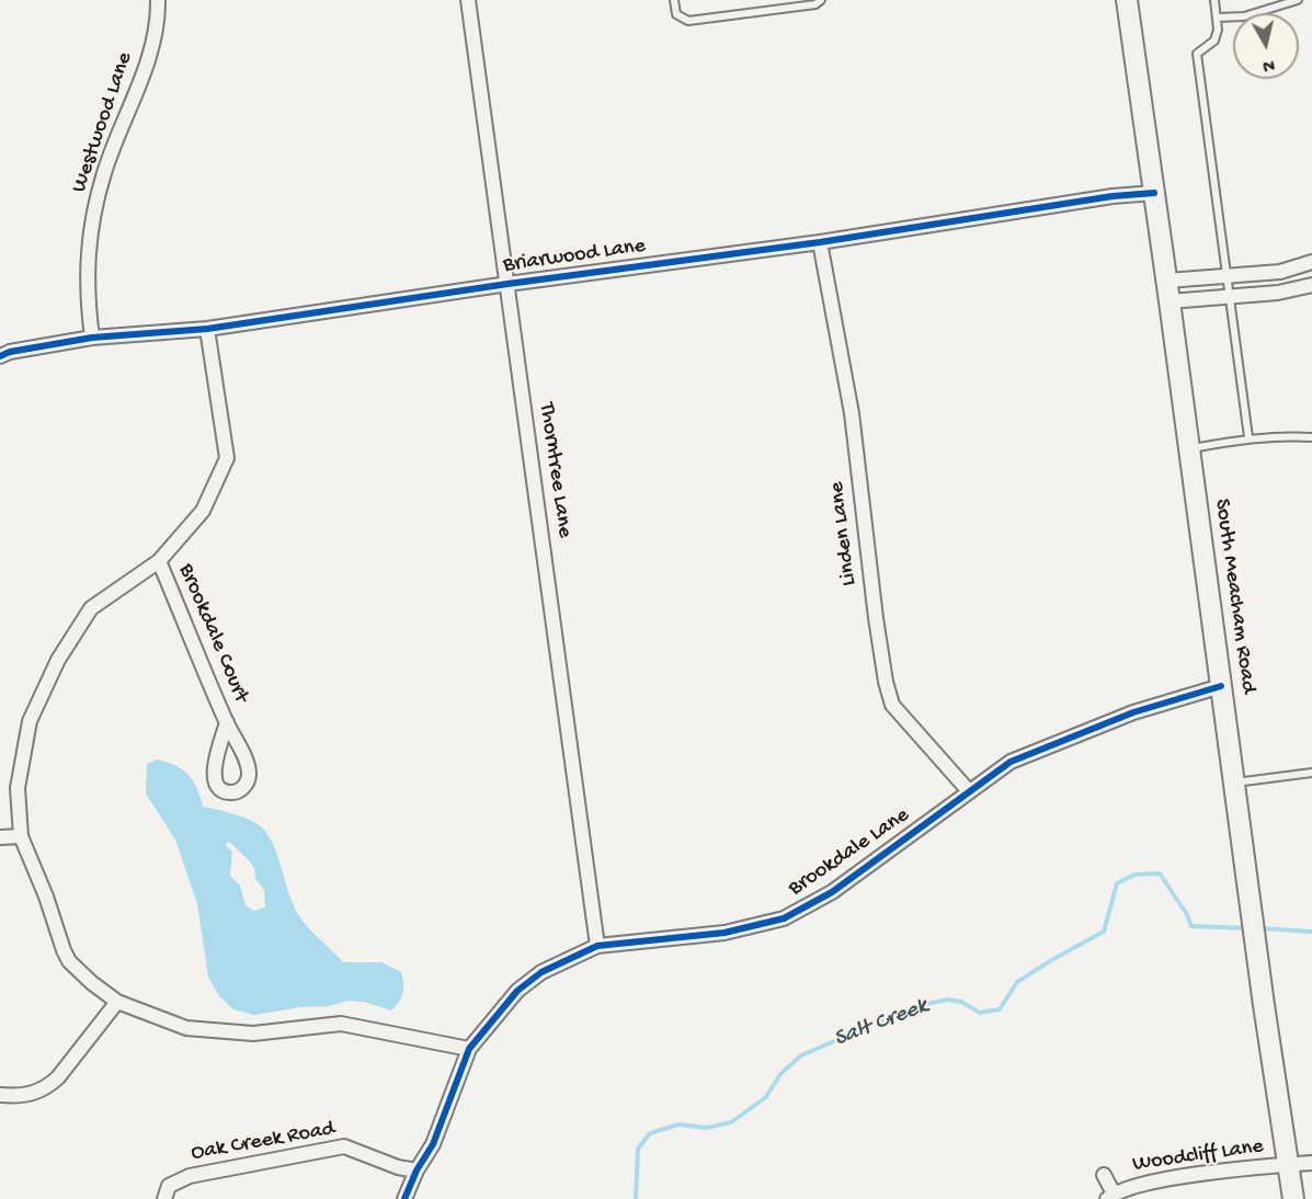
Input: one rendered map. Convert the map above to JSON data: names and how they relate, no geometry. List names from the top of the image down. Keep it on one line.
{"streets":{"main road":["South Meacham Road"],"street":["Westwood Lane","Briarwood Lane","Thorntree Lane","Linden Lane","Brookdale Court","Brookdale Lane","Oak Creek Road","Woodcliff Lane"]},"crossings":[["Westwood Lane","Briarwood Lane"],["Briarwood Lane","Thorntree Lane"],["Briarwood Lane","Linden Lane"],["Briarwood Lane","South Meacham Road"],["Thorntree Lane","Brookdale Lane"],["Linden Lane","Brookdale Lane"],["South Meacham Road","Brookdale Lane"],["South Meacham Road","Woodcliff Lane"],["Brookdale Lane","Oak Creek Road"]],"water":["Salt Creek"],"north":"bottom"}
